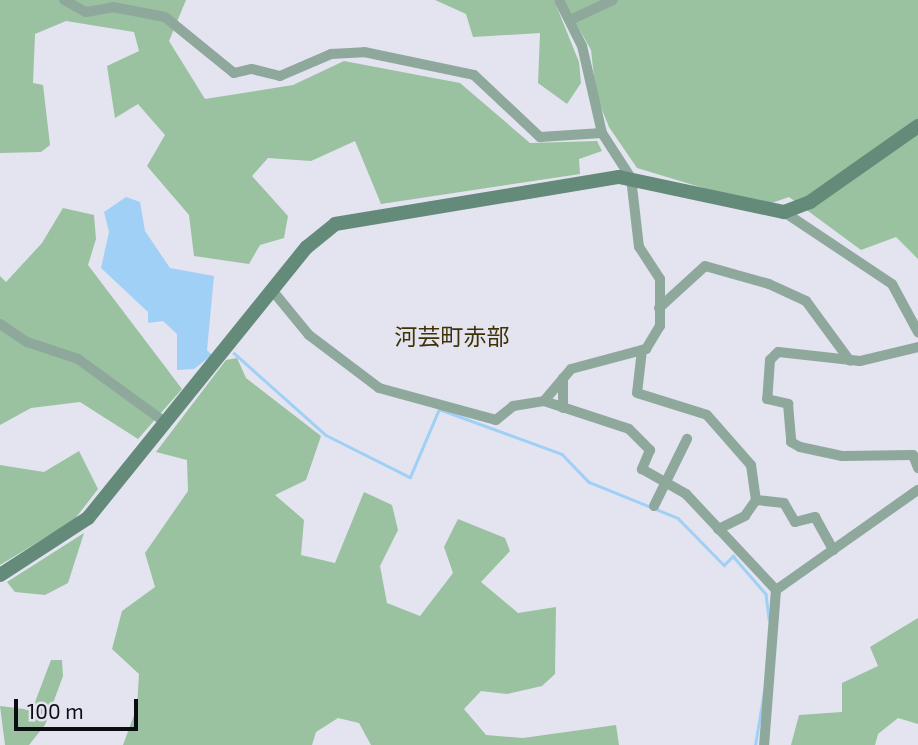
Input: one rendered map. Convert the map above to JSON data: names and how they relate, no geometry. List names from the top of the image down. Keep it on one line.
{"districts":["河芸町赤部"],"scale_bar":"100 m"}
